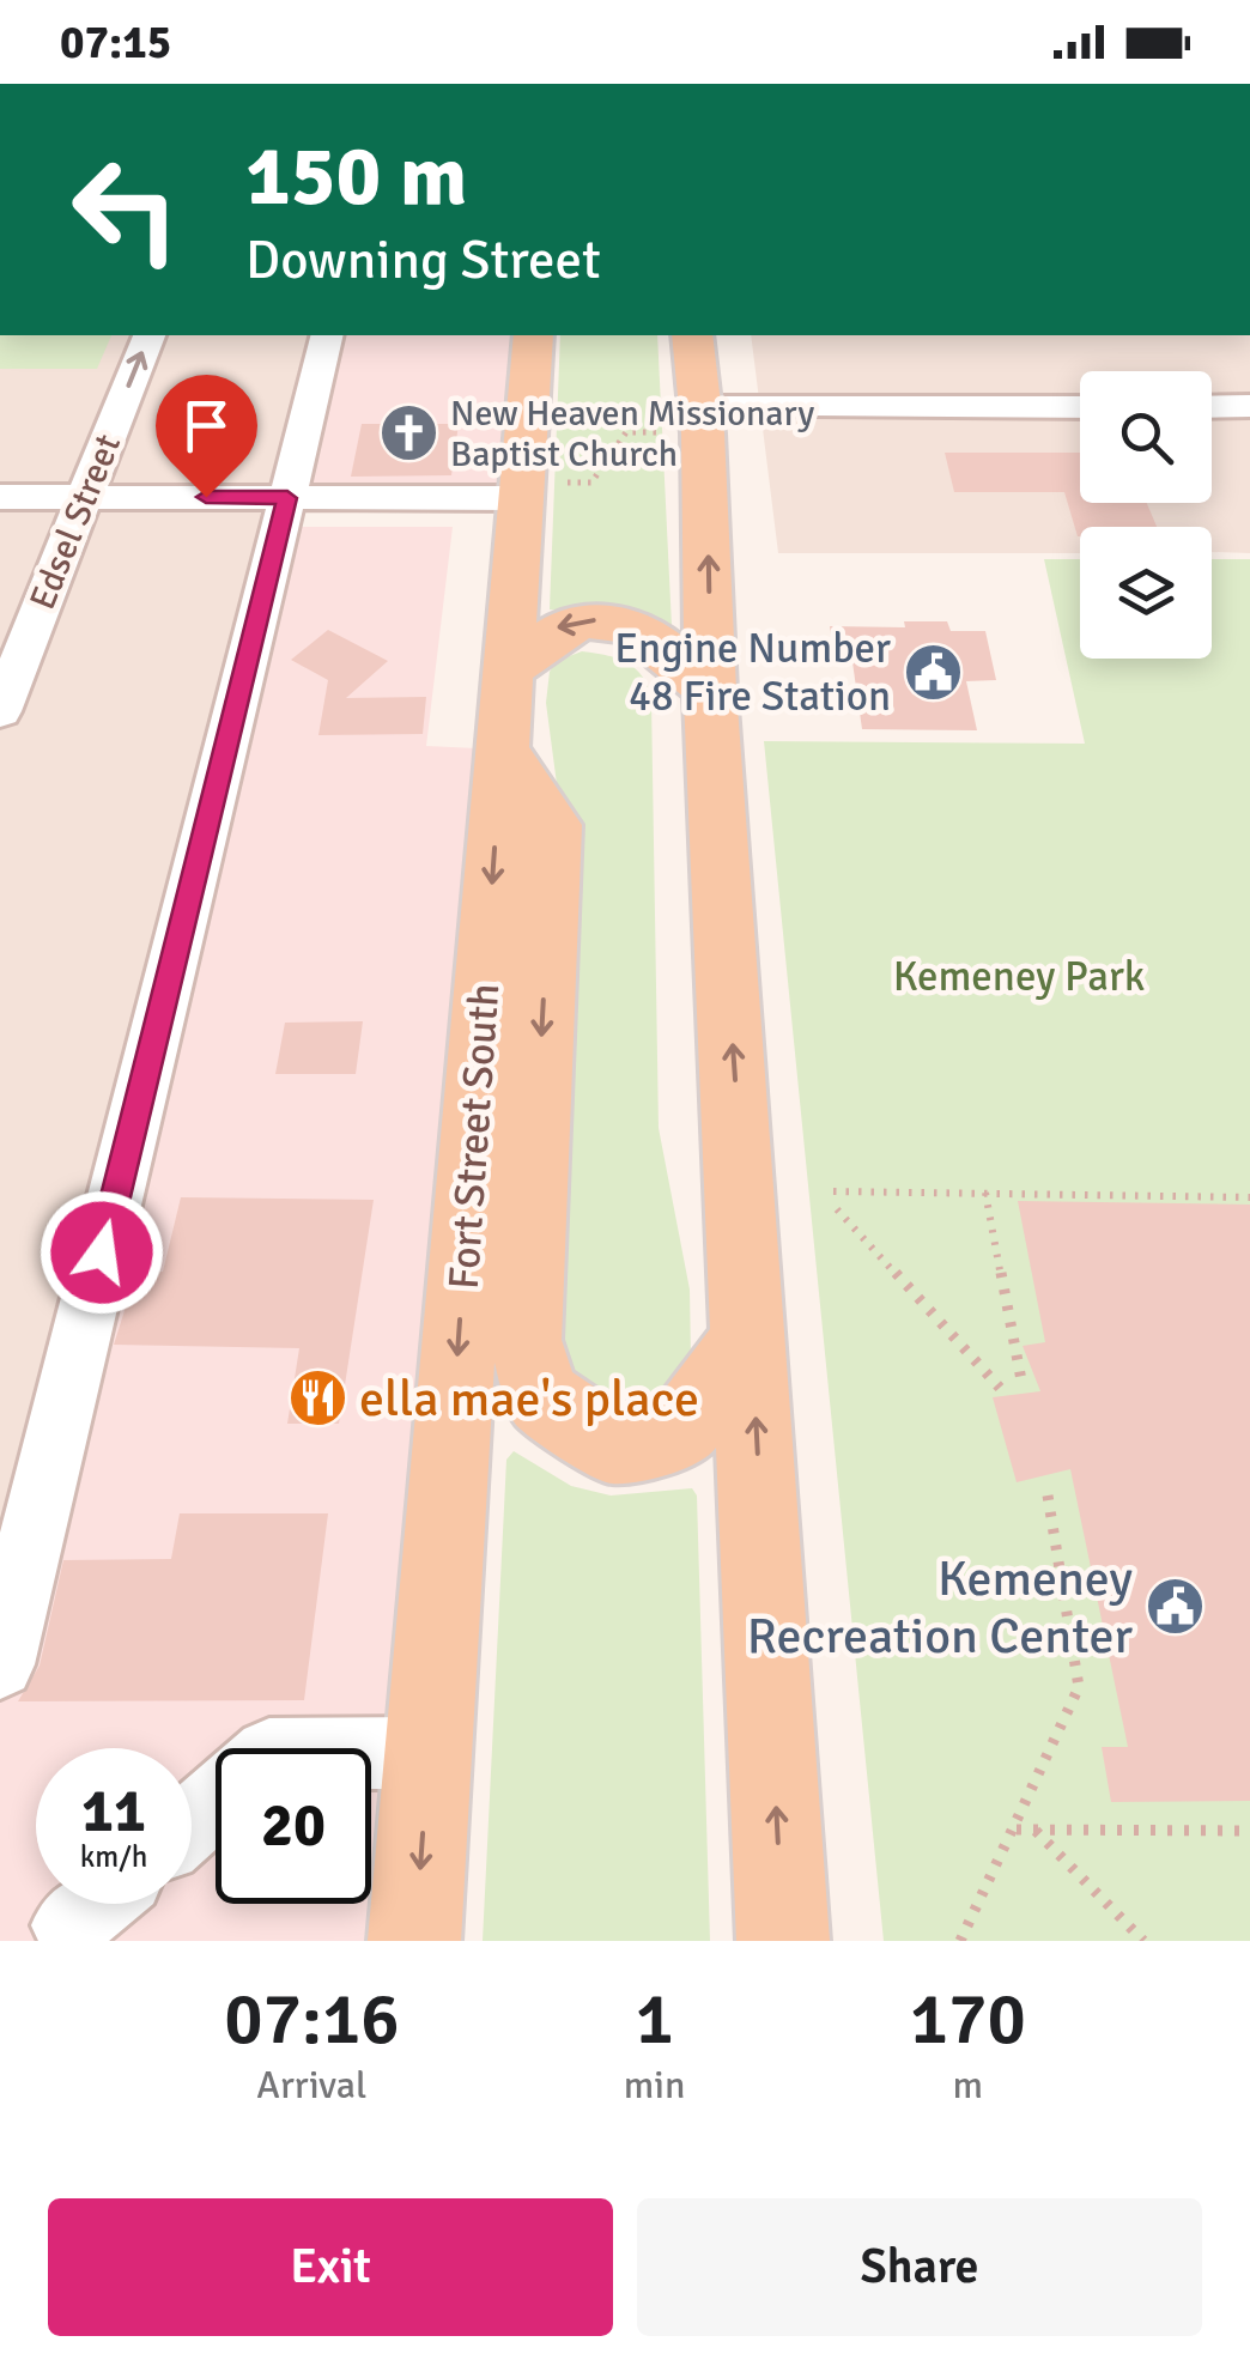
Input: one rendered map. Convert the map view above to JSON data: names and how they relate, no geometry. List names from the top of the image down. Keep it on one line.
{"streets":{"main road":["Fort Street South"],"street":["Edsel Street"]},"parks":["Kemeney Park"],"places":{"church":["New Heaven Missionary Baptist Church"],"public building":["Engine Number 48 Fire Station","Kemeney Recreation Center"],"restaurant":["ella mae's place"]},"page":{"status":"07:15","turn":["150 m","Downing Street"],"speed":"11 km/h","limit":"20","eta":["07:16","Arrival","1","min","170","m"],"buttons":["Exit","Share"]}}
